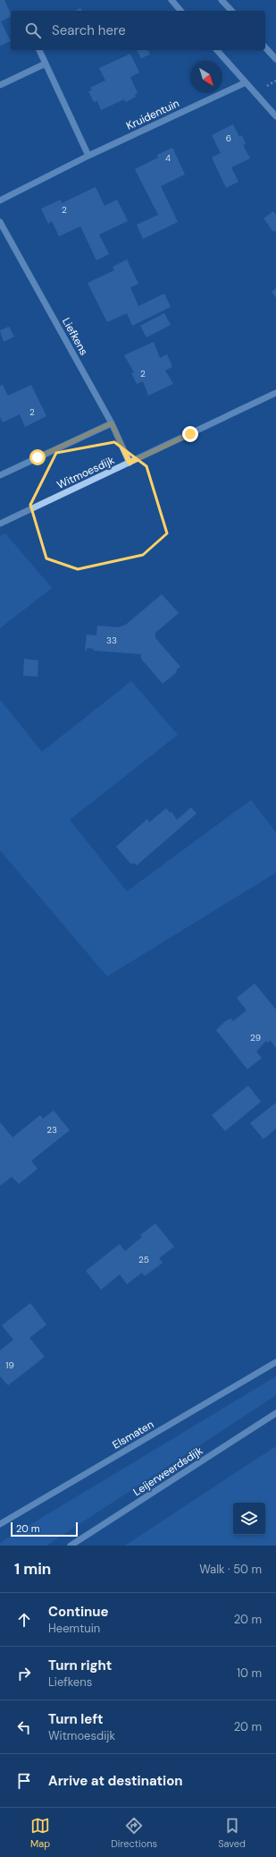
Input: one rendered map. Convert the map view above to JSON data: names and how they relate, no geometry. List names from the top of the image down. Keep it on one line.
{"streets":{"street":["Kruidentuin","Liefkens","Witmoesdijk","Elsmaten","Leijerweerdsdijk"]},"crossings":[["Liefkens","Witmoesdijk"]],"house_numbers":["6","4","2","2","2","33","29","23","25","19"],"scale_bar":"20 m","north":"bottom right","page":{"search":"Search here","scale":"20 m","heading":["1 min","Walk · 50 m"],"list":[["Continue","Heemtuin","20 m"],["Turn right","Liefkens","10 m"],["Turn left","Witmoesdijk","20 m"],"Arrive at destination"],"nav":["Map","Directions","Saved"]}}
